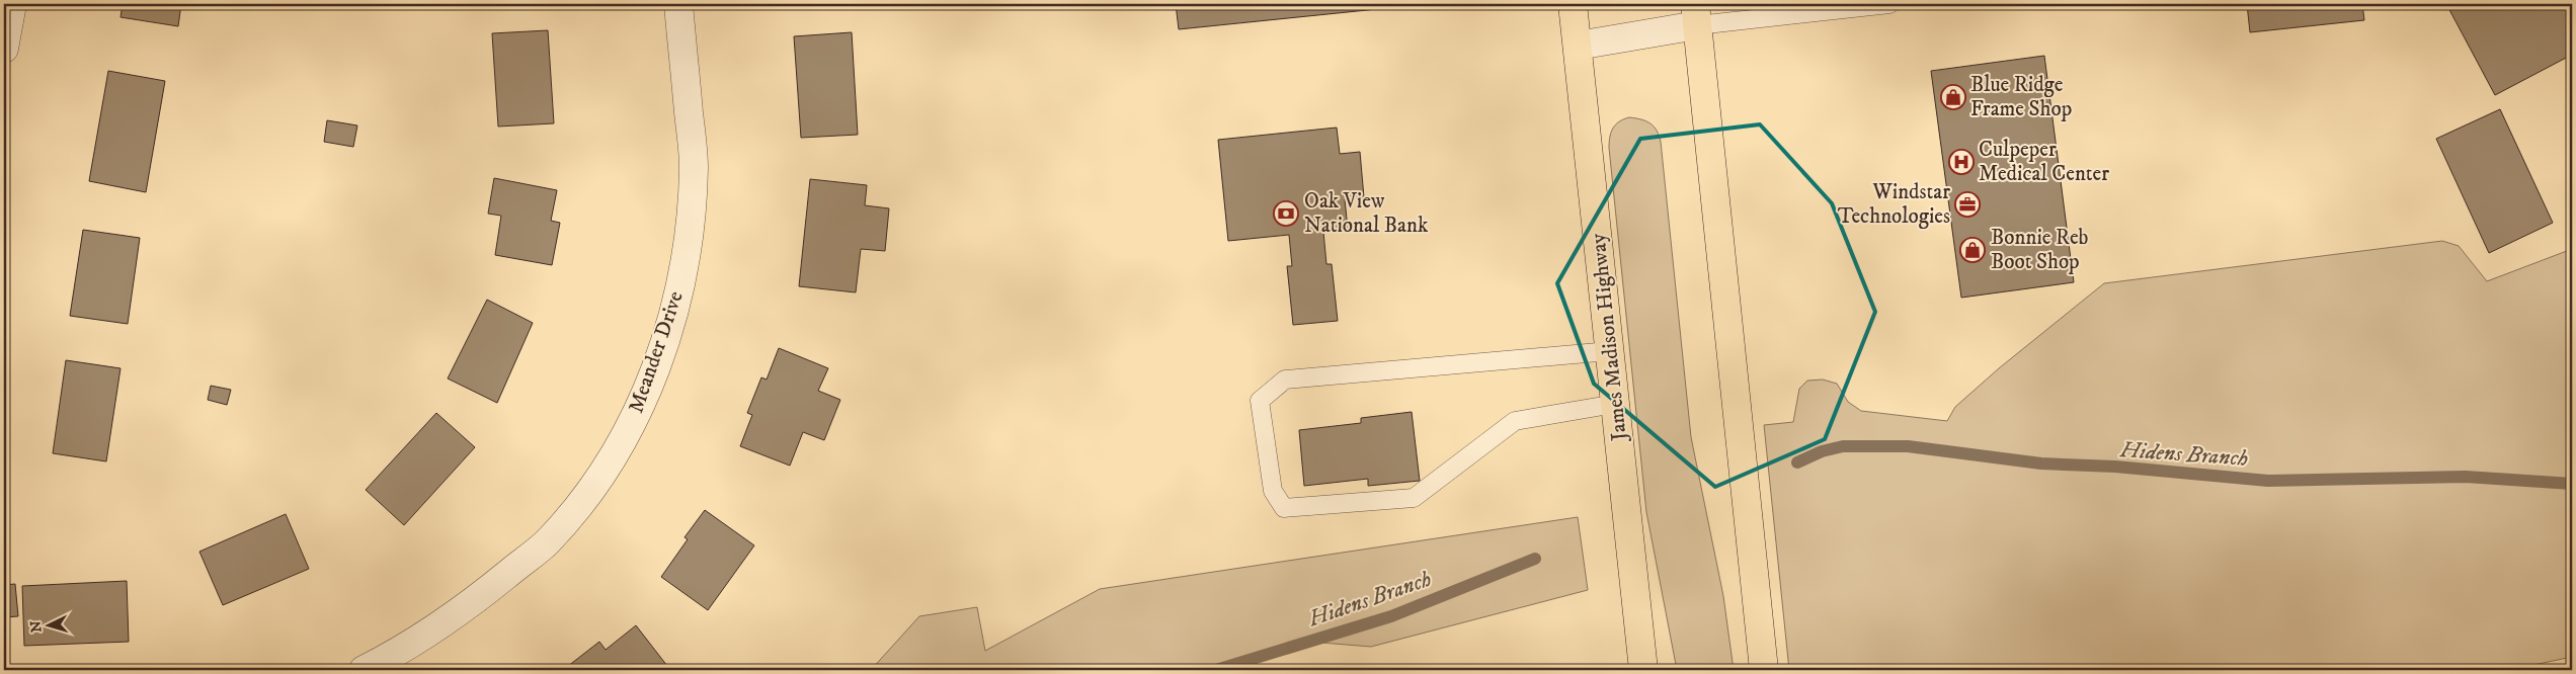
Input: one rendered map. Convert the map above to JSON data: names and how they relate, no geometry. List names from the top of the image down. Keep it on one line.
{"streets":{"main road":["James Madison Highway"],"street":["Meander Drive"]},"water":["Hidens Branch"],"places":{"shop":["Blue Ridge Frame Shop","Bonnie Reb Boot Shop"],"hospital":["Culpeper Medical Center"],"office":["Windstar Technologies"],"bank":["Oak View National Bank"]},"north":"left"}
